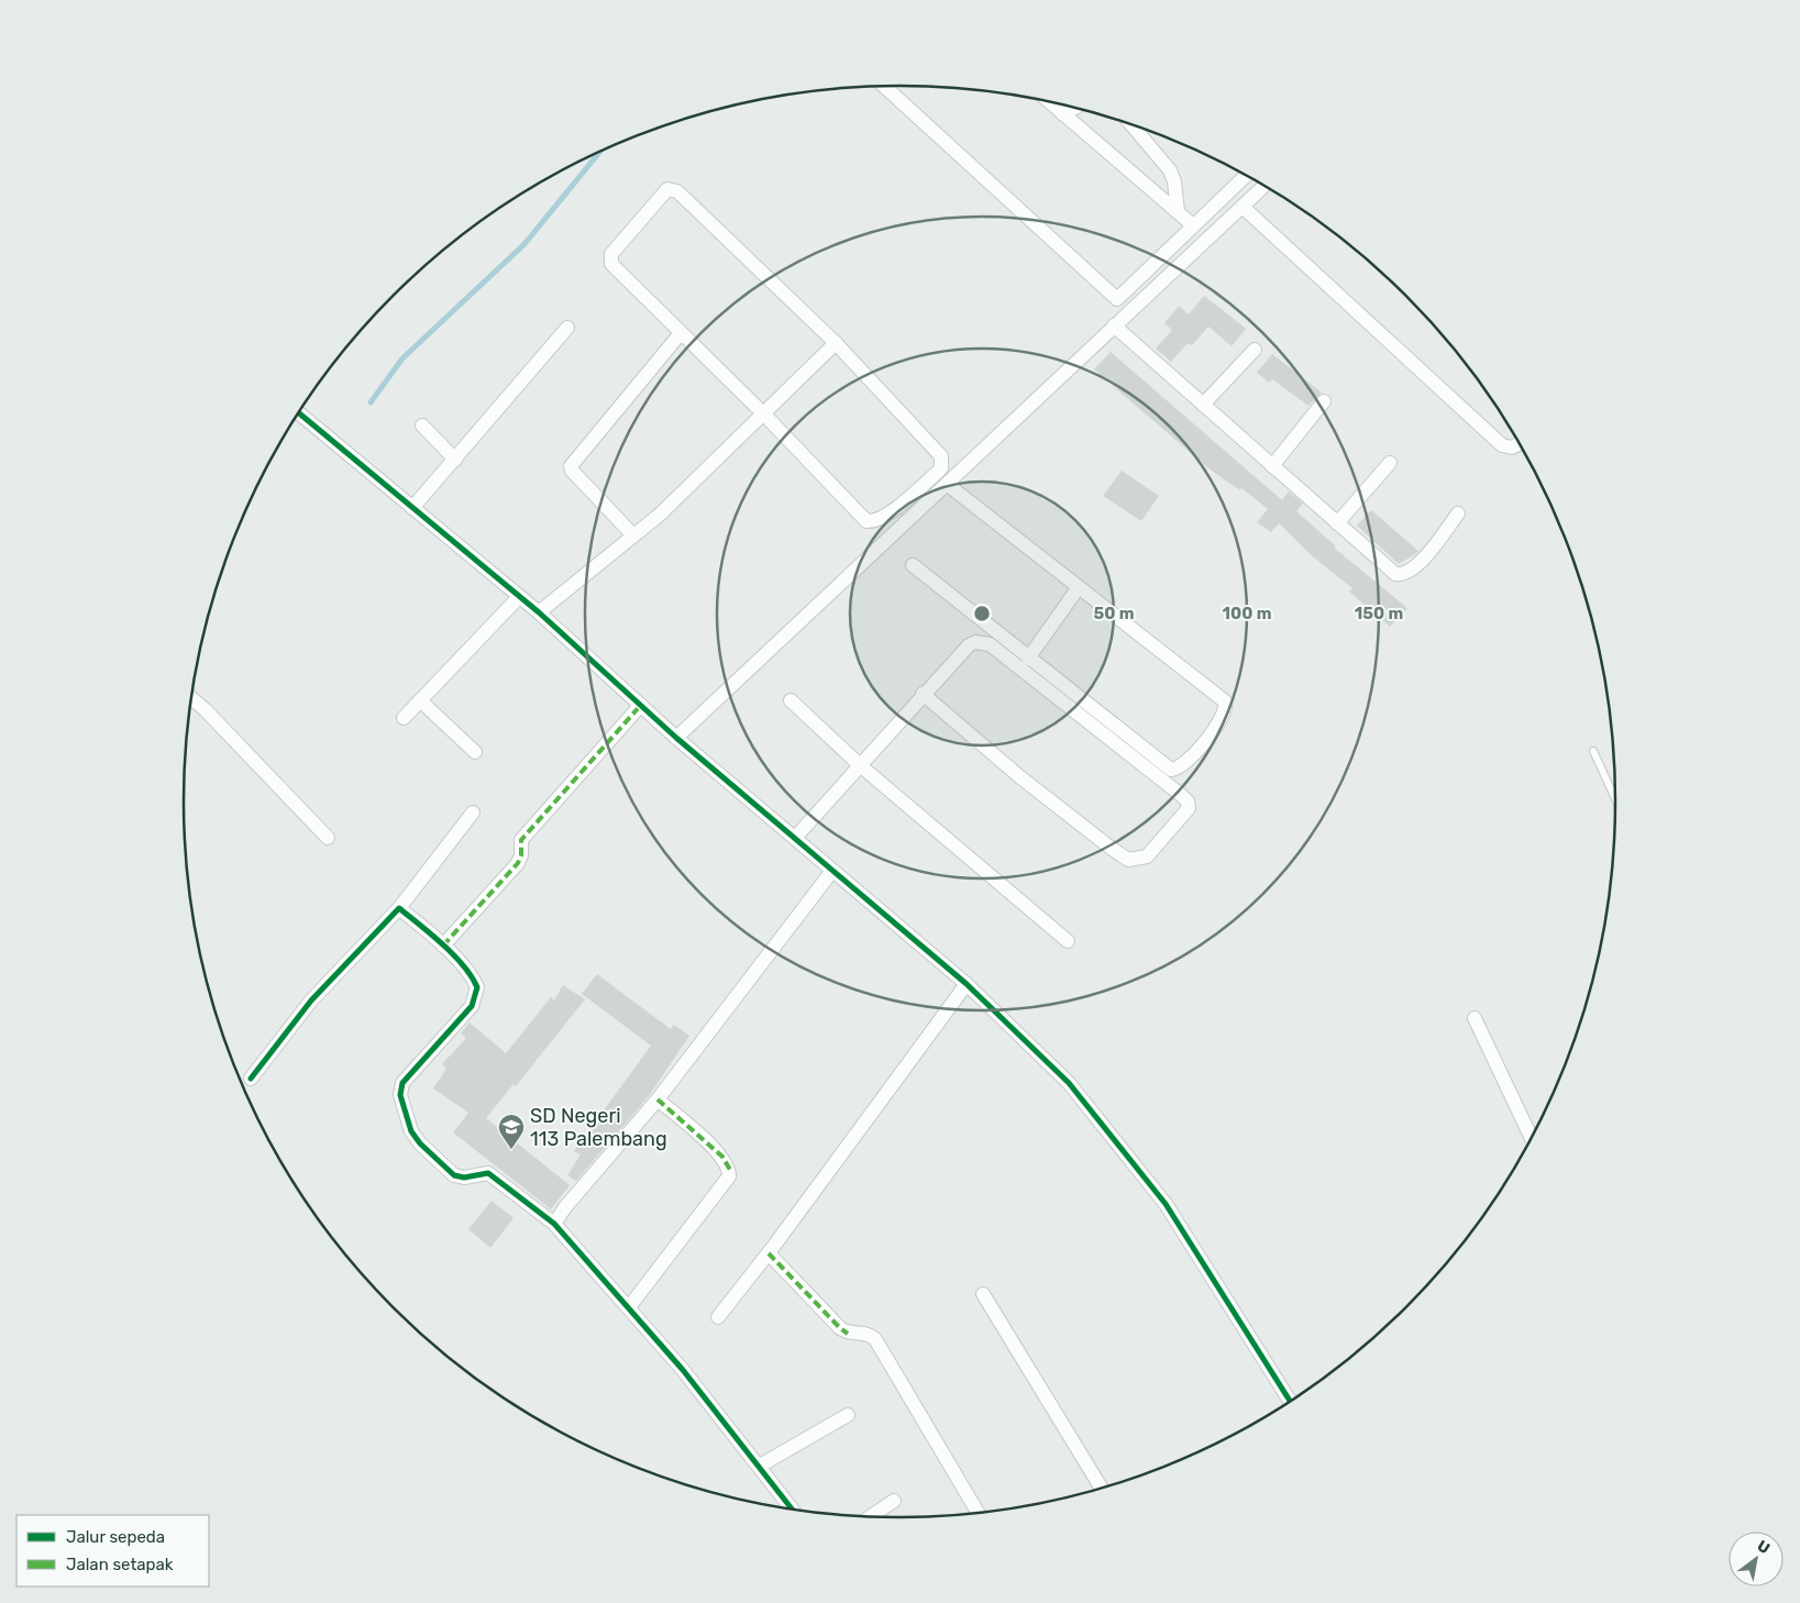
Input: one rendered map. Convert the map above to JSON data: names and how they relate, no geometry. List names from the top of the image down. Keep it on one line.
{"places":{"school or university":["SD Negeri 113 Palembang"]},"legend":["Jalur sepeda","Jalan setapak"],"north":"top right","rings":["50 m","100 m","150 m"]}
